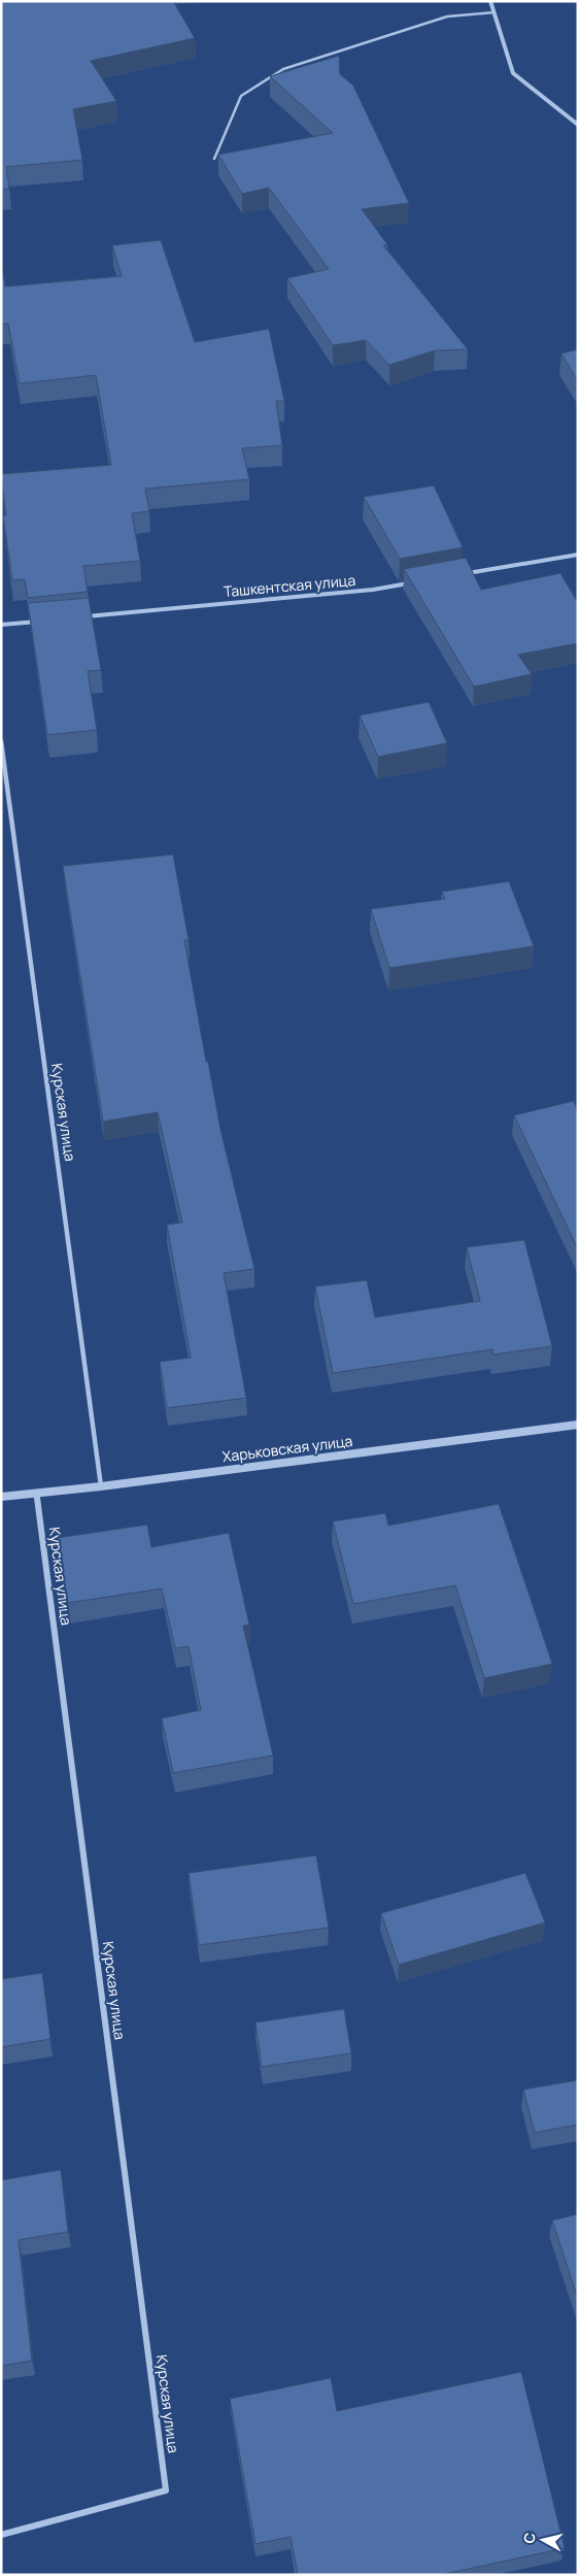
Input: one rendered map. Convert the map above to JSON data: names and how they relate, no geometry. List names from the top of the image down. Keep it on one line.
{"streets":{"street":["Ташкентская улица","Курская улица","Харьковская улица"]},"crossings":[["Курская улица","Харьковская улица"]],"north":"left"}
